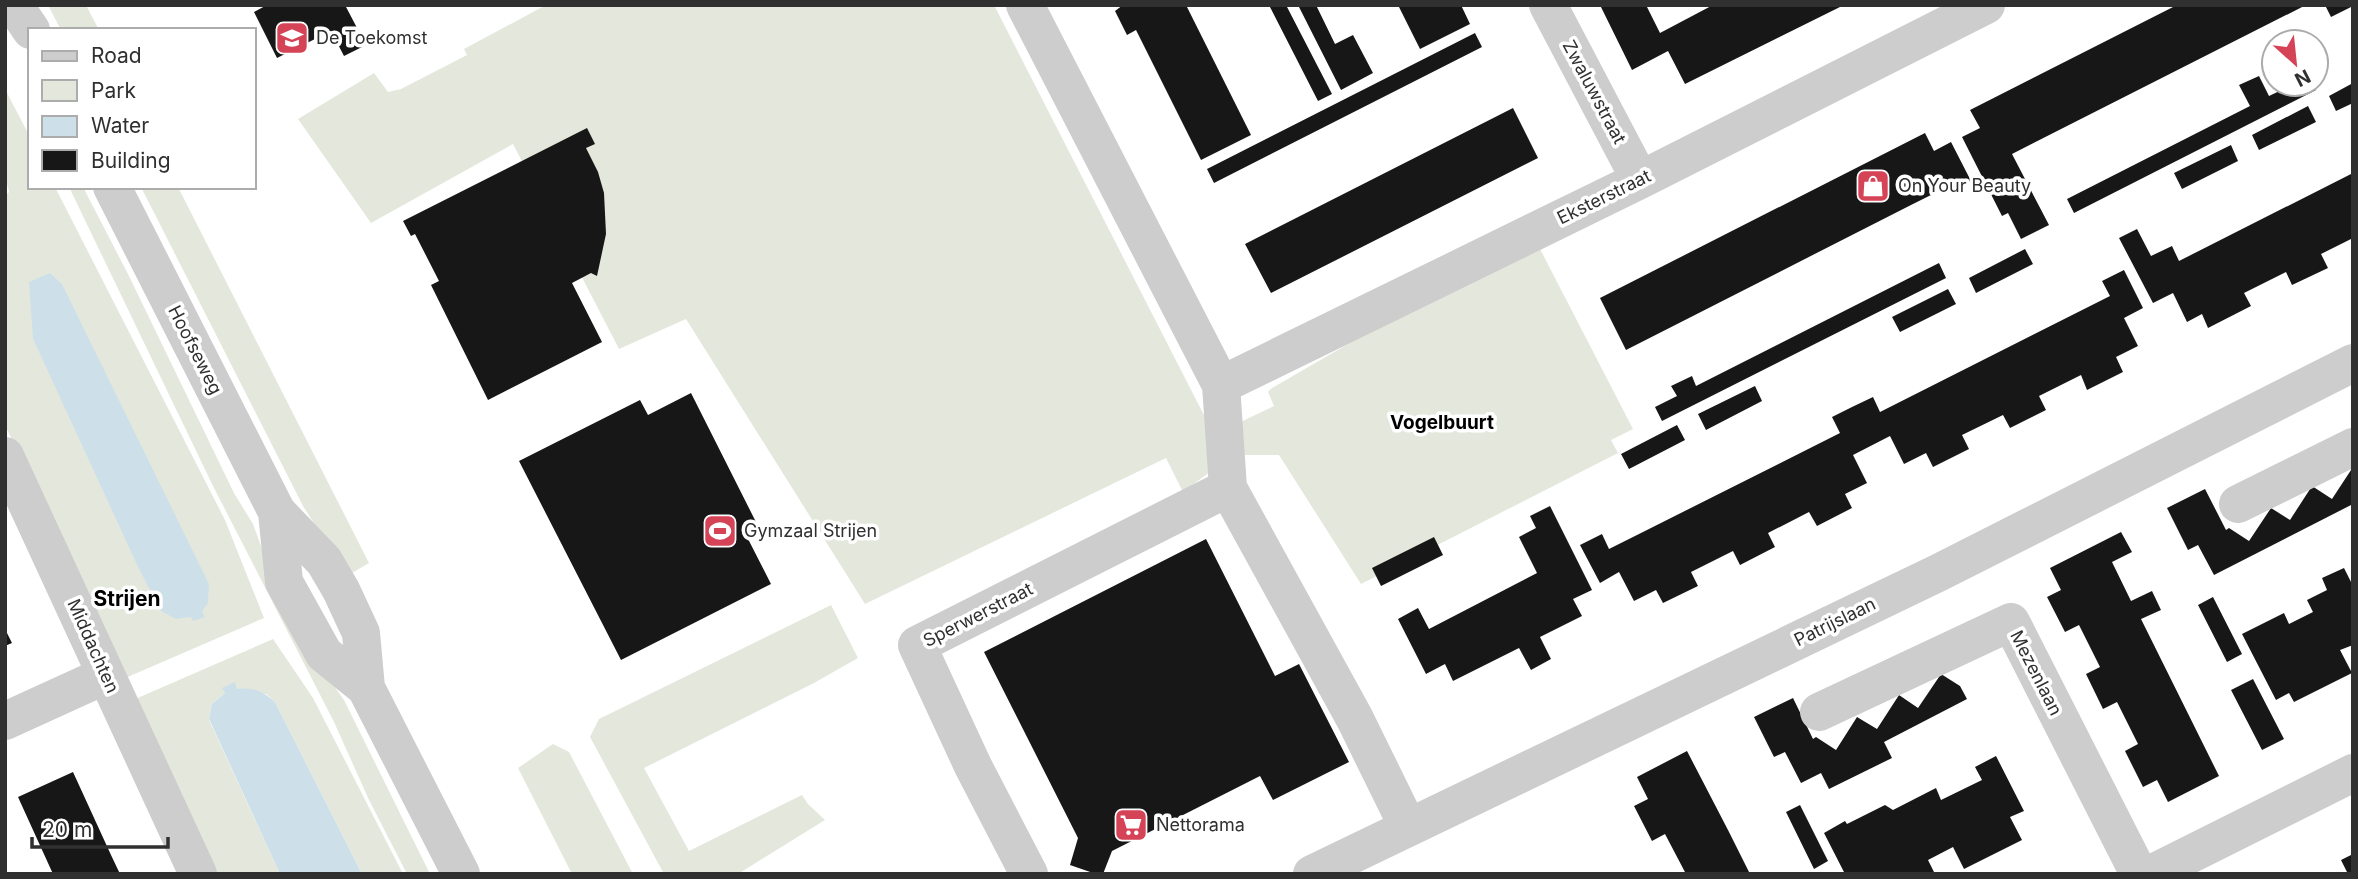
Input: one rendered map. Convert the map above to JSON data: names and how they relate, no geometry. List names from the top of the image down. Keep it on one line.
{"streets":{"street":["Zwaluwstraat","Eksterstraat","Hoofseweg","Sperwerstraat","Patrijslaan","Middachten","Mezenlaan"]},"crossings":[["Zwaluwstraat","Eksterstraat"]],"districts":["Vogelbuurt","Strijen"],"places":{"school or university":["De Toekomst"],"shop":["On Your Beauty"],"sports":["Gymzaal Strijen"],"supermarket":["Nettorama"]},"legend":["Road","Park","Water","Building"],"scale_bar":"20 m","north":"bottom right"}
